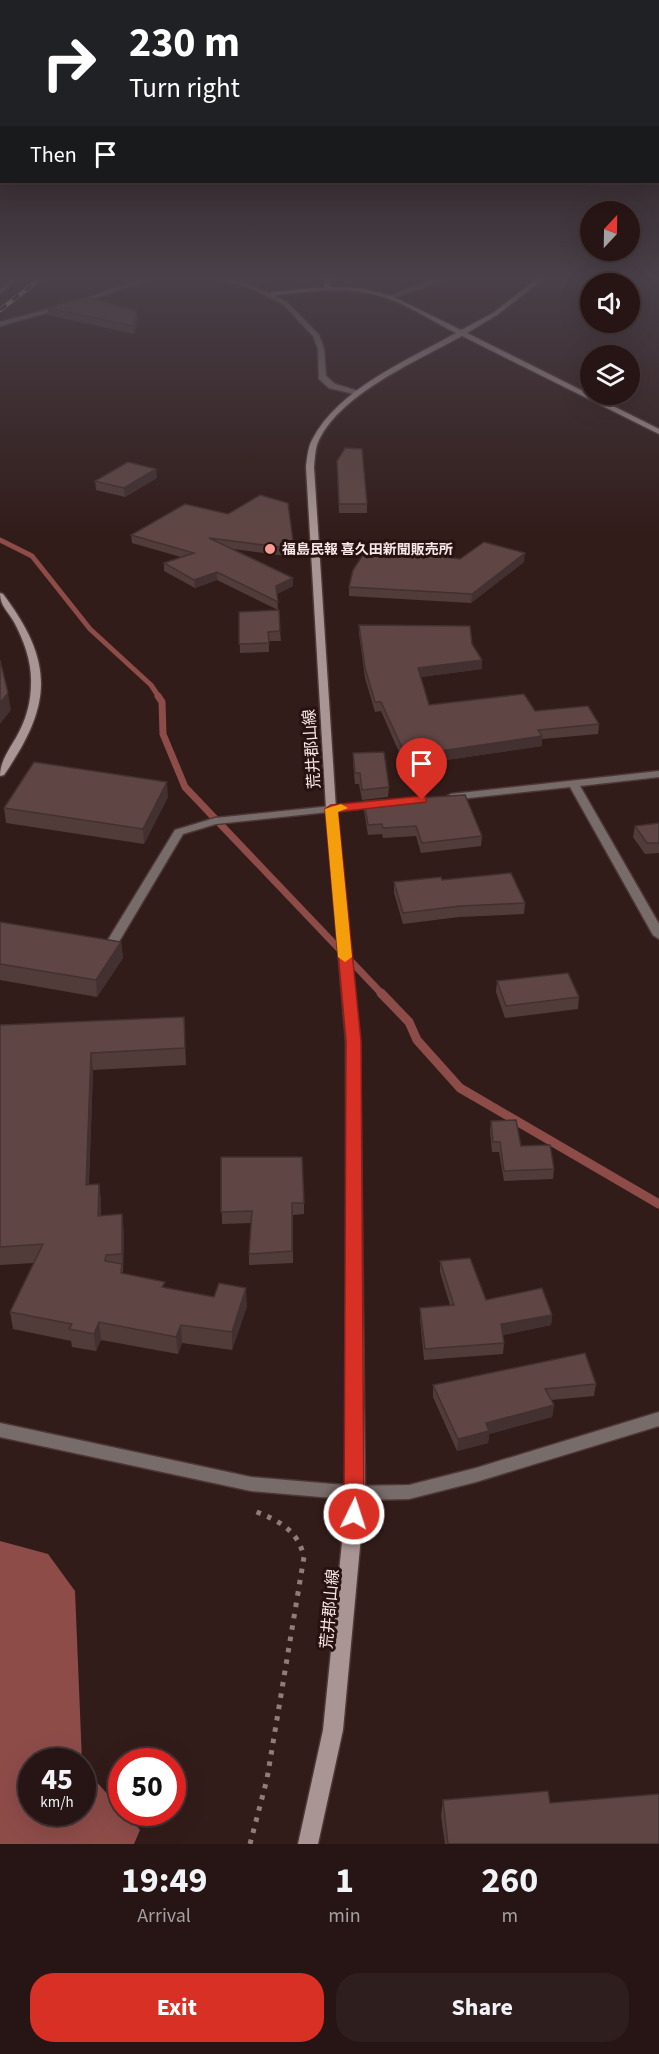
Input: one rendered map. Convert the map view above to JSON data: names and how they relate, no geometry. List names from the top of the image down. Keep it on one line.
{"streets":{"main road":["荒井郡山線"]},"places":["福島民報 喜久田新聞販売所"],"north":"top","page":{"turn":["230 m","Turn right"],"then":"Then","speed":"45 km/h","limit":"50","eta":["19:49","Arrival","1","min","260","m"],"buttons":["Exit","Share"]}}
